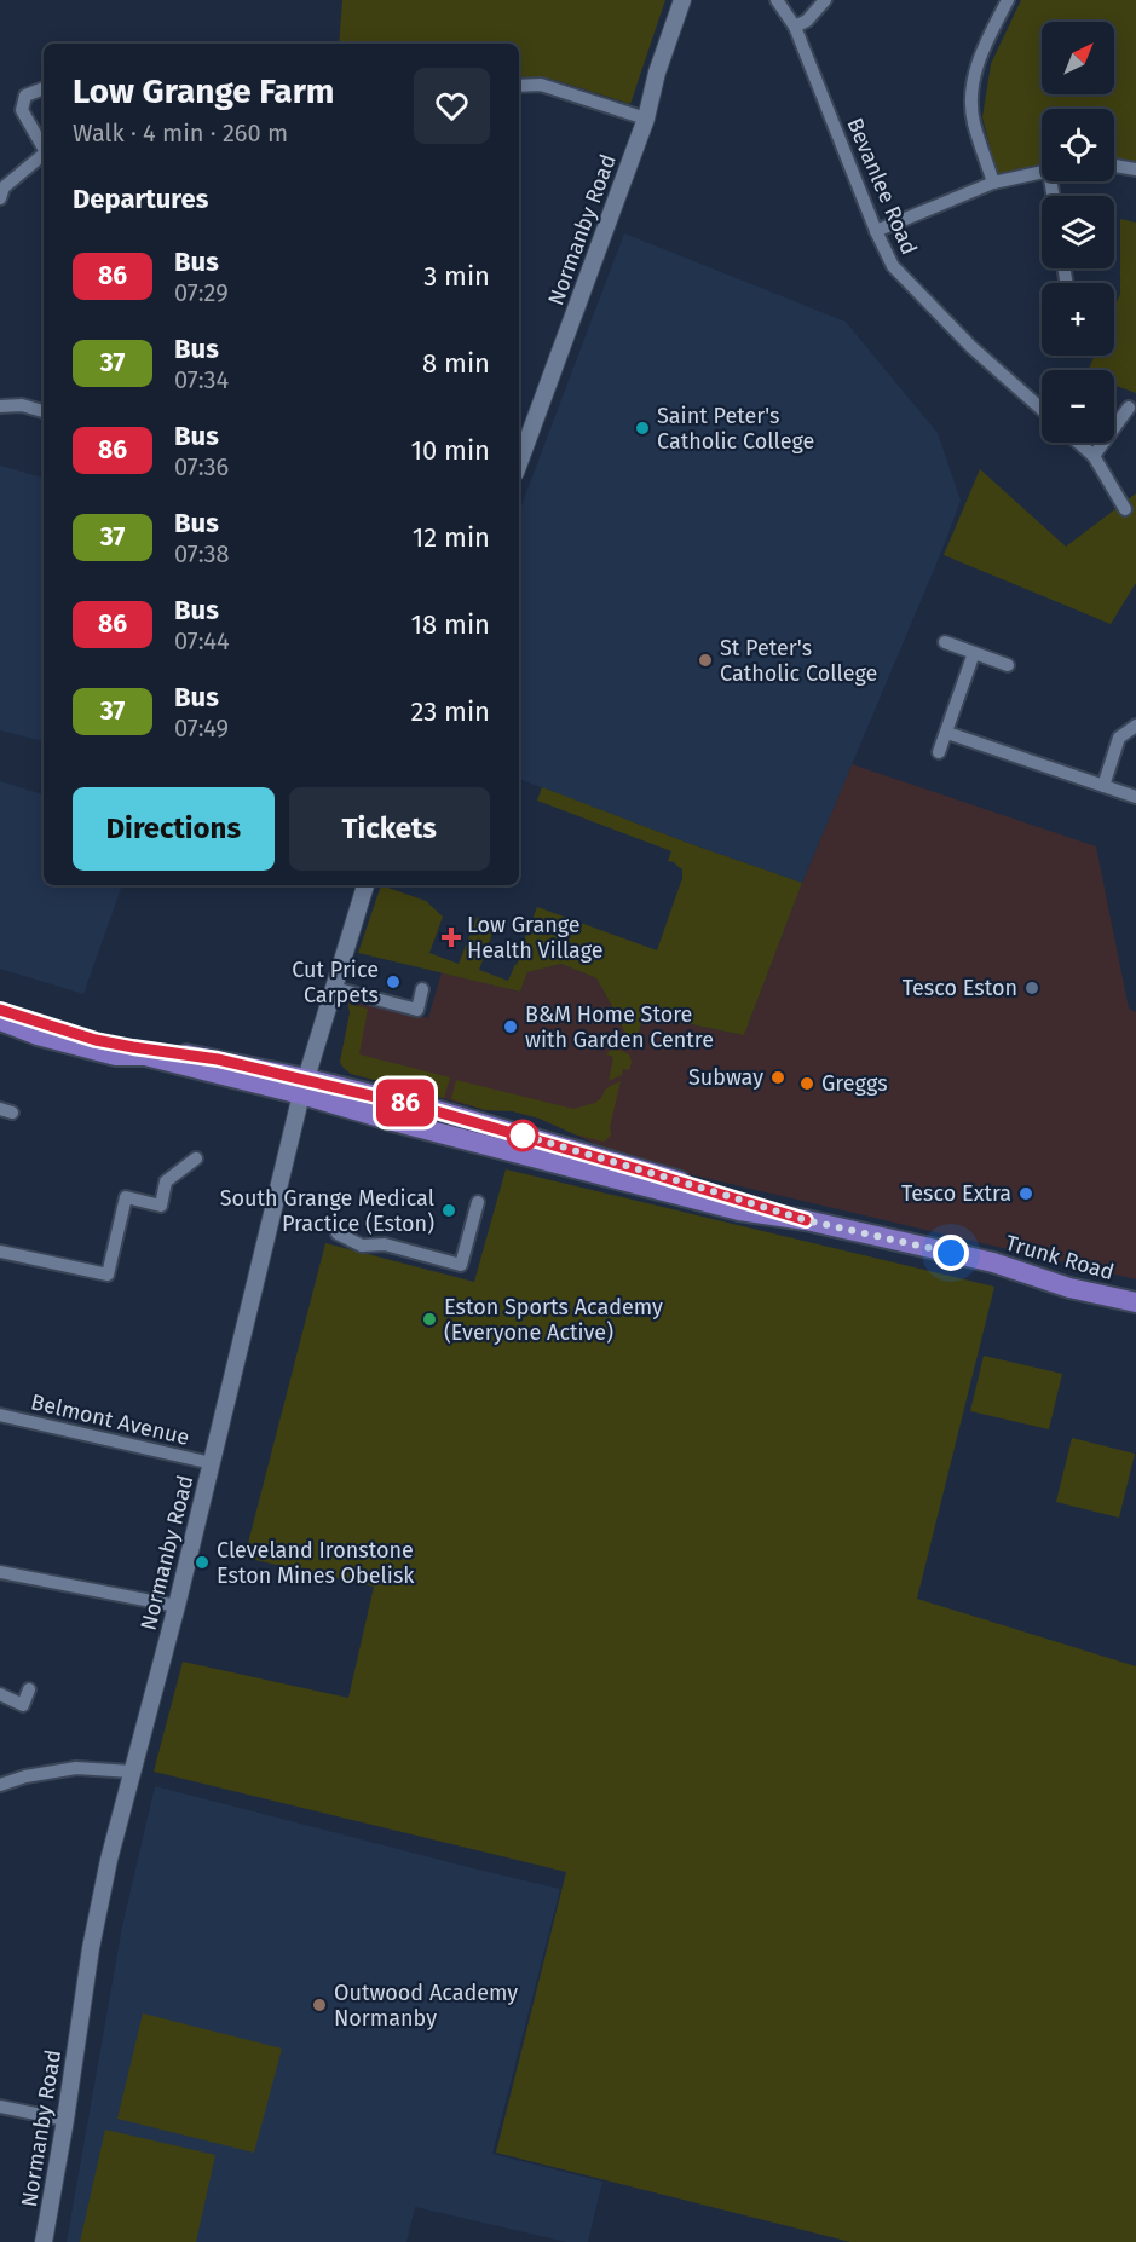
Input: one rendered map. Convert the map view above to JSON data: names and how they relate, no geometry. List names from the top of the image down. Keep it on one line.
{"streets":{"main road":["Trunk Road"],"street":["Bevanlee Road","Normanby Road","Belmont Avenue"]},"crossings":[["Normanby Road","Trunk Road"],["Normanby Road","Belmont Avenue"]],"places":{"other":["Saint Peter's Catholic College","St Peter's Catholic College","Cut Price Carpets","Tesco Eston","B&M Home Store with Garden Centre","Subway","Greggs","Tesco Extra","South Grange Medical Practice (Eston)","Eston Sports Academy (Everyone Active)","Cleveland Ironstone Eston Mines Obelisk","Outwood Academy Normanby"],"health":["Low Grange Health Village"]},"lines":["bus line 86"],"north":"top right","page":{"on_map":"86","map_buttons":["+","−"],"heading":[["Low Grange Farm","Walk · 4 min · 260 m"],"Departures"],"list":[{"mark":"86","name":"Bus","note":"07:29","value":"3 min"},{"mark":"37","name":"Bus","note":"07:34","value":"8 min"},{"mark":"86","name":"Bus","note":"07:36","value":"10 min"},{"mark":"37","name":"Bus","note":"07:38","value":"12 min"},{"mark":"86","name":"Bus","note":"07:44","value":"18 min"},{"mark":"37","name":"Bus","note":"07:49","value":"23 min"}],"buttons":["Directions","Tickets"]}}
